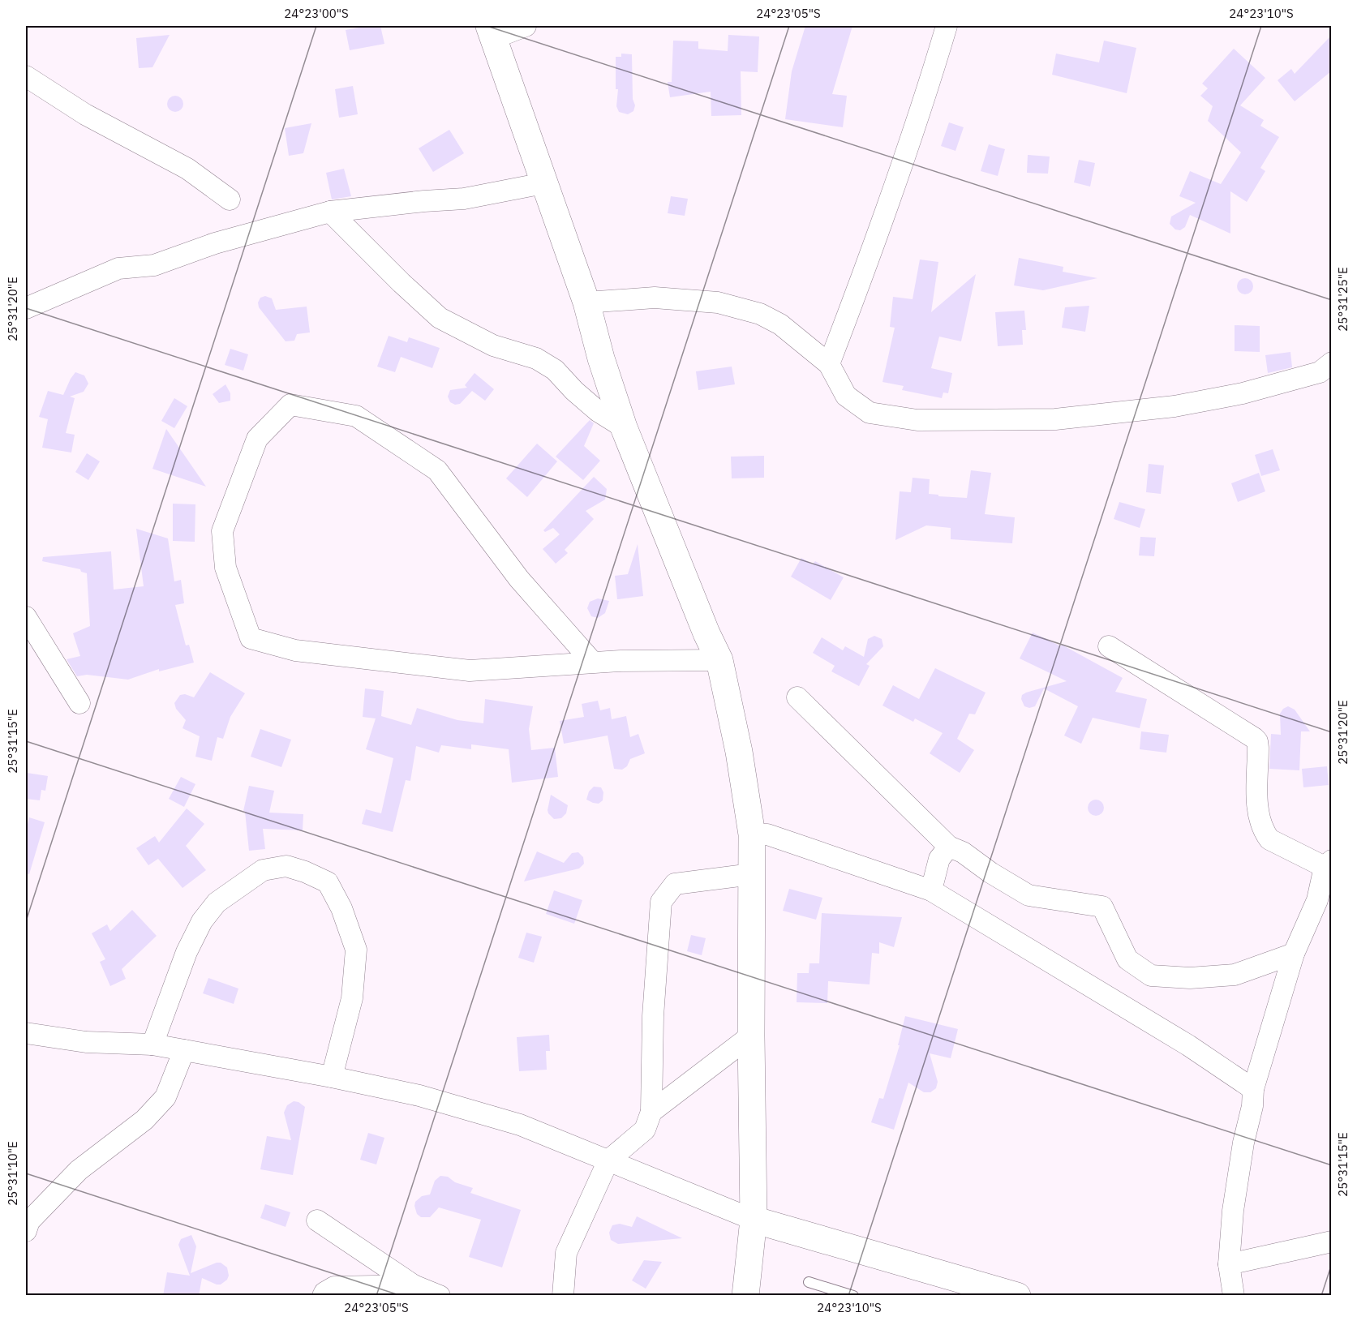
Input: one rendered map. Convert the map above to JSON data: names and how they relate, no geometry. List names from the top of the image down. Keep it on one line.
{"coordinates":["24°23'00\"S","24°23'05\"S","24°23'10\"S","25°31'25\"E","25°31'20\"E","25°31'15\"E","25°31'10\"E"]}
